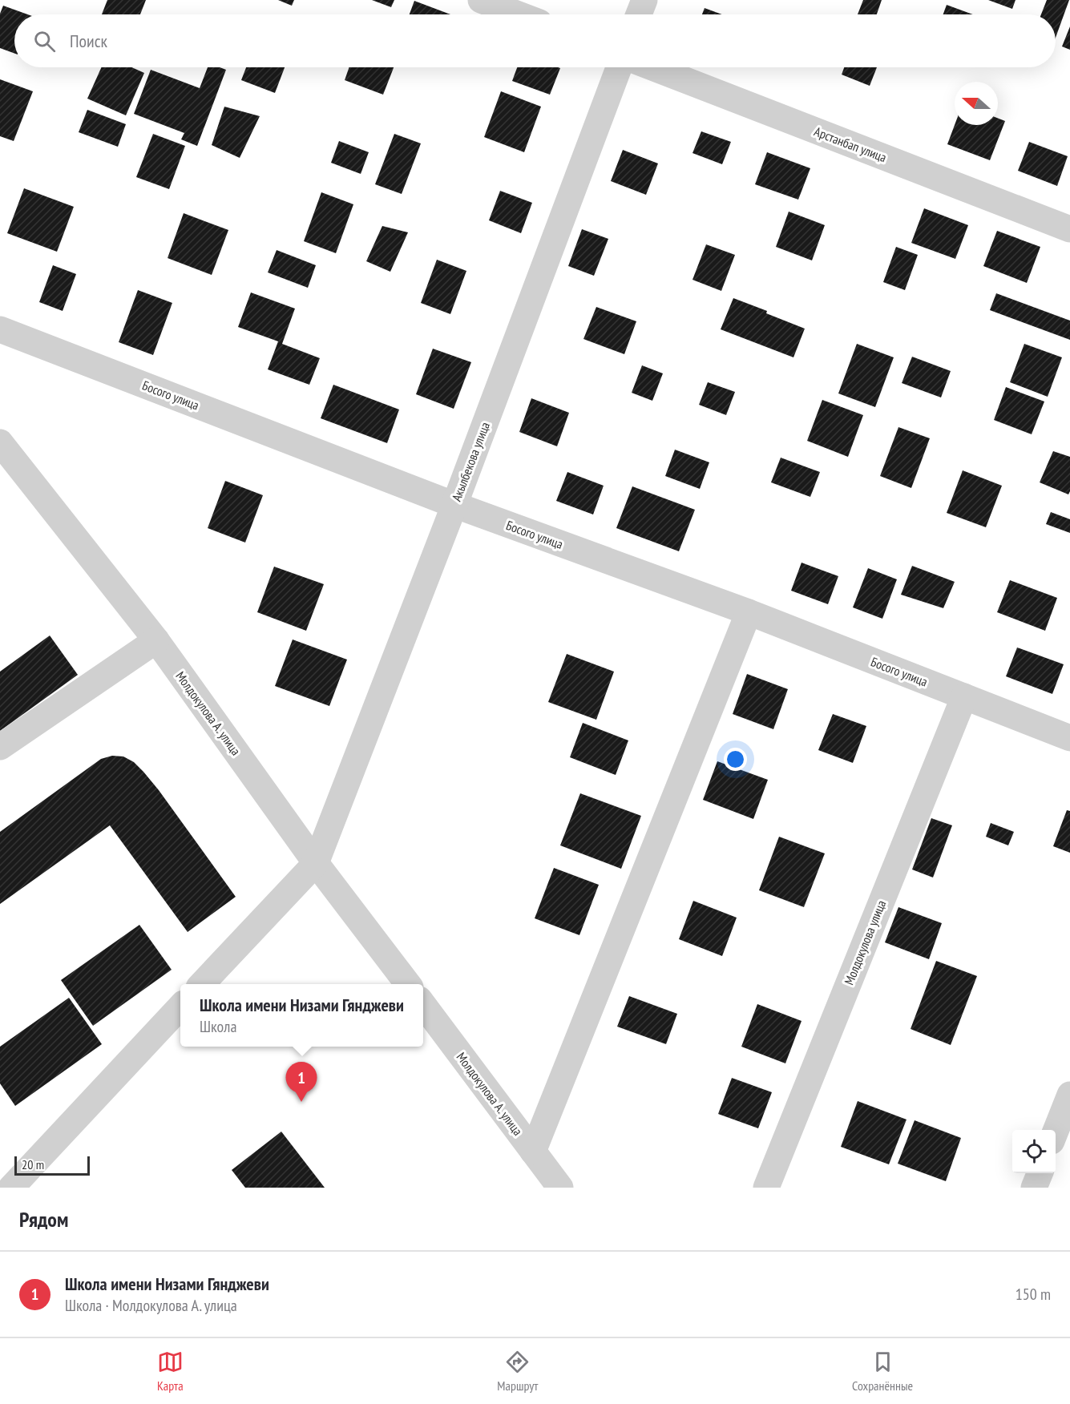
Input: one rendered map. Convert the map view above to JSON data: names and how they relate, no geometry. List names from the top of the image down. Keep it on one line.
{"streets":{"street":["Арстанбап улица","Босого улица","Акылбекова улица","Молдокулова А. улица","Молдокулова улица"]},"crossings":[["Босого улица","Акылбекова улица"],["Босого улица","Молдокулова улица"],["Акылбекова улица","Молдокулова А. улица"]],"scale_bar":"20 m","north":"left","page":{"search":"Поиск","popup":["Школа имени Низами Гянджеви","Школа"],"pins":"1","scale":"20 m","heading":"Рядом","list":[{"mark":"1","name":"Школа имени Низами Гянджеви","note":"Школа · Молдокулова А. улица","value":"150 m"}],"nav":["Карта","Маршрут","Сохранённые"]}}
